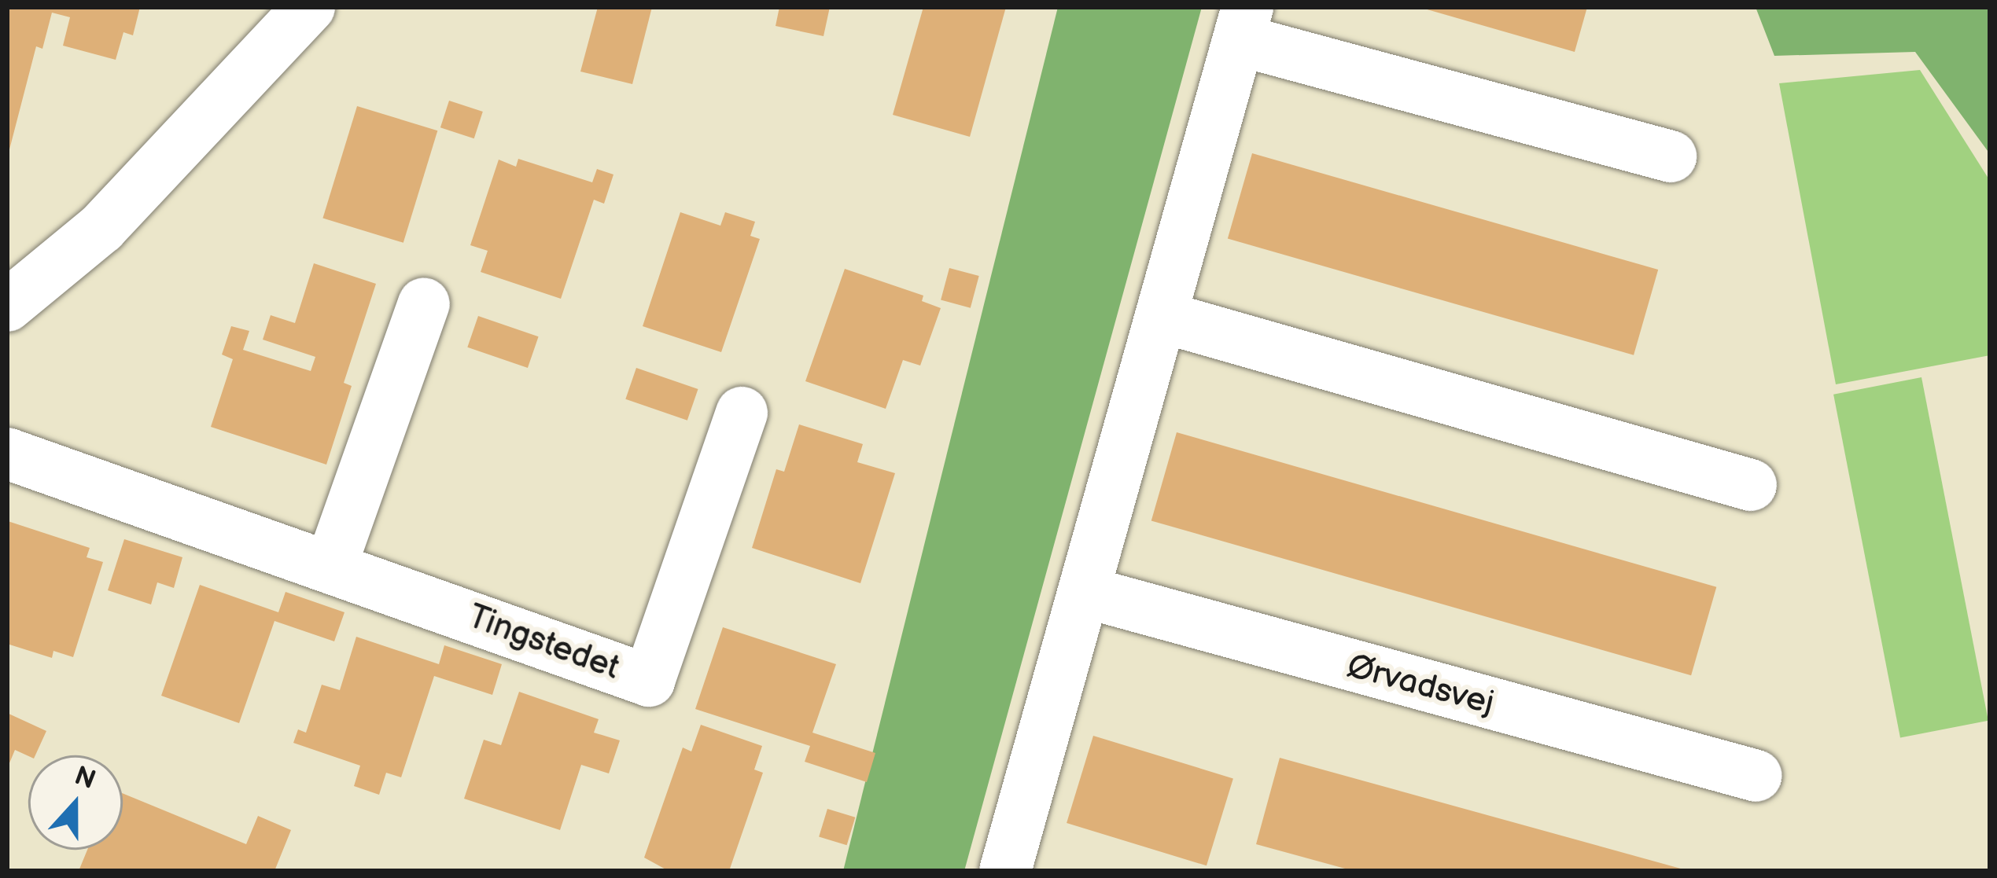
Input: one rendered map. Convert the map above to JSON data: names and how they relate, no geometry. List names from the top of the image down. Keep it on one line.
{"streets":{"street":["Tingstedet","Ørvadsvej"]},"north":"top"}
